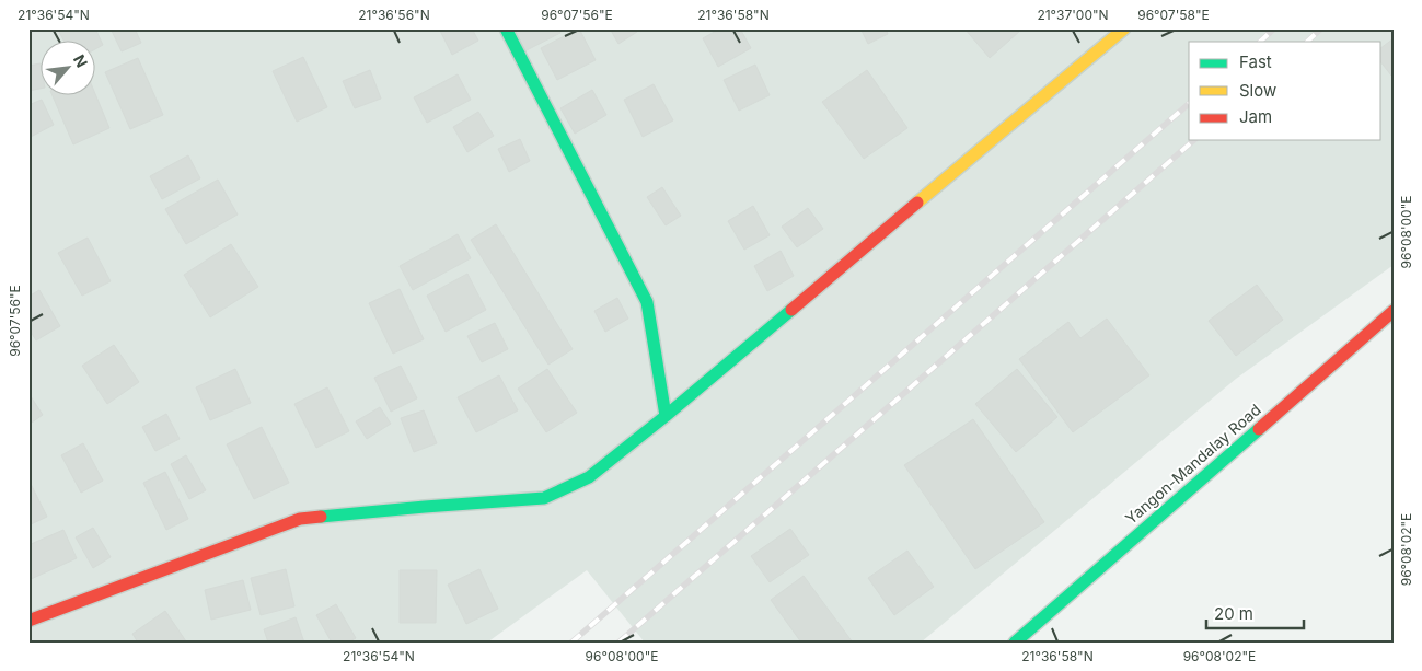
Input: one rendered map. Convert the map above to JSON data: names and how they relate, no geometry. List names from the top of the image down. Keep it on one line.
{"streets":{"main road":["Yangon-Mandalay Road"]},"legend":["Fast","Slow","Jam"],"scale_bar":"20 m","north":"top right","coordinates":["21°36'54\"N","21°36'56\"N","96°07'56\"E","21°36'58\"N","21°37'00\"N","96°07'58\"E","96°08'00\"E","96°08'02\"E"]}
